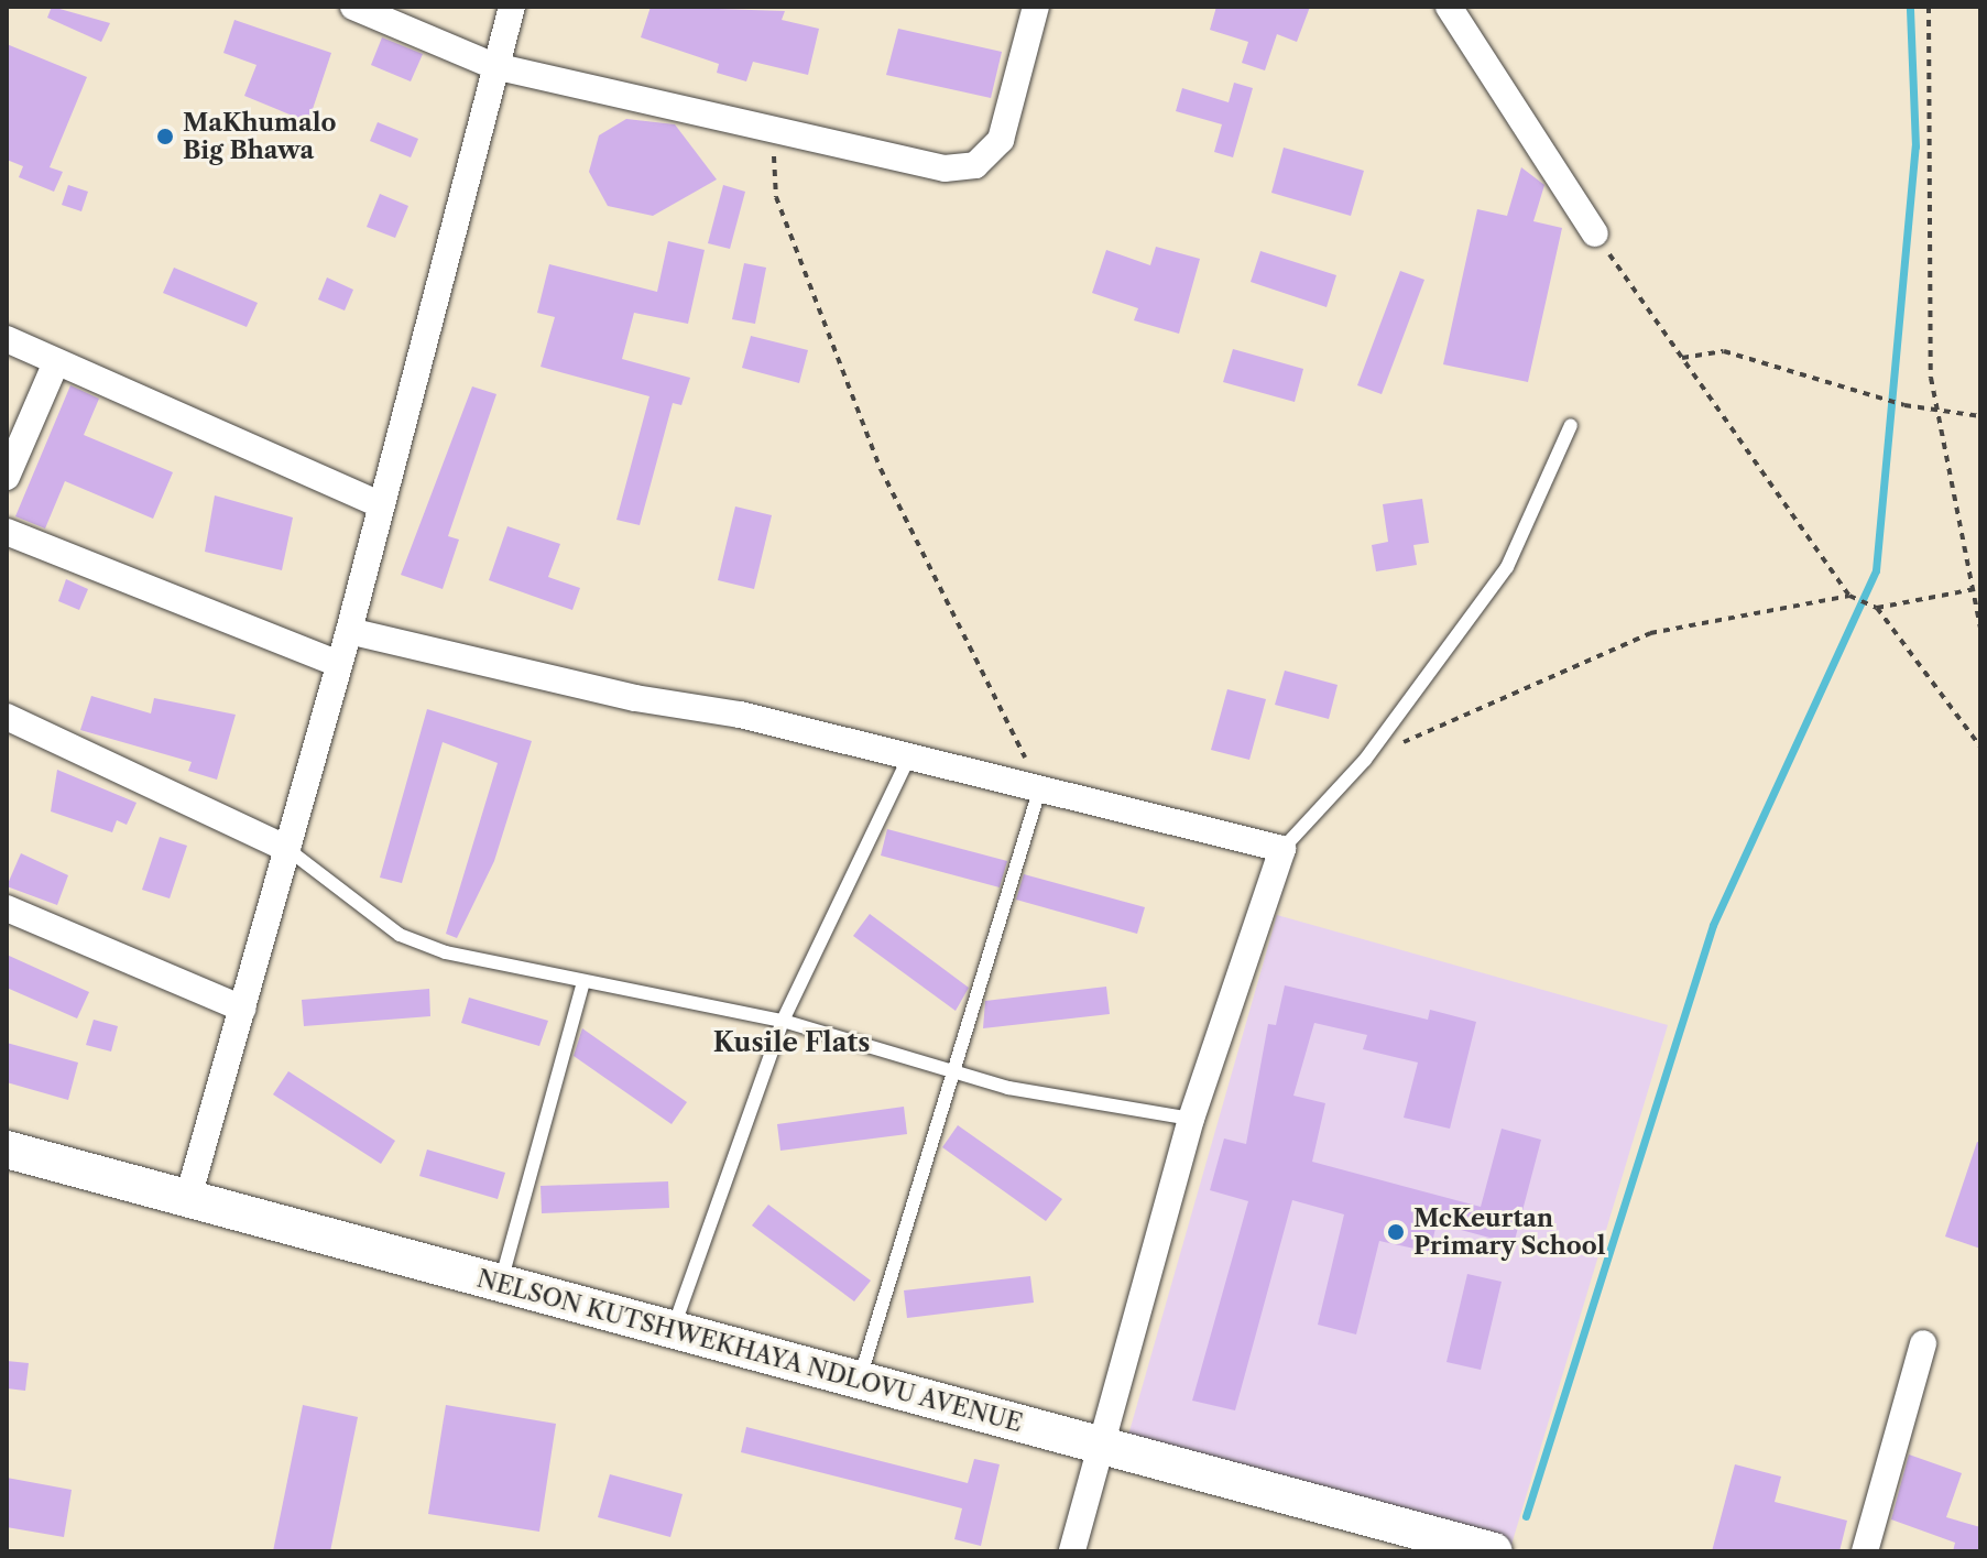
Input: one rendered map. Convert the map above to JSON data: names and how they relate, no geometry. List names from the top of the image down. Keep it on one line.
{"streets":{"street":["NELSON KUTSHWEKHAYA NDLOVU AVENUE"]},"districts":["Kusile Flats"],"places":["MaKhumalo Big Bhawa","McKeurtan Primary School"]}
